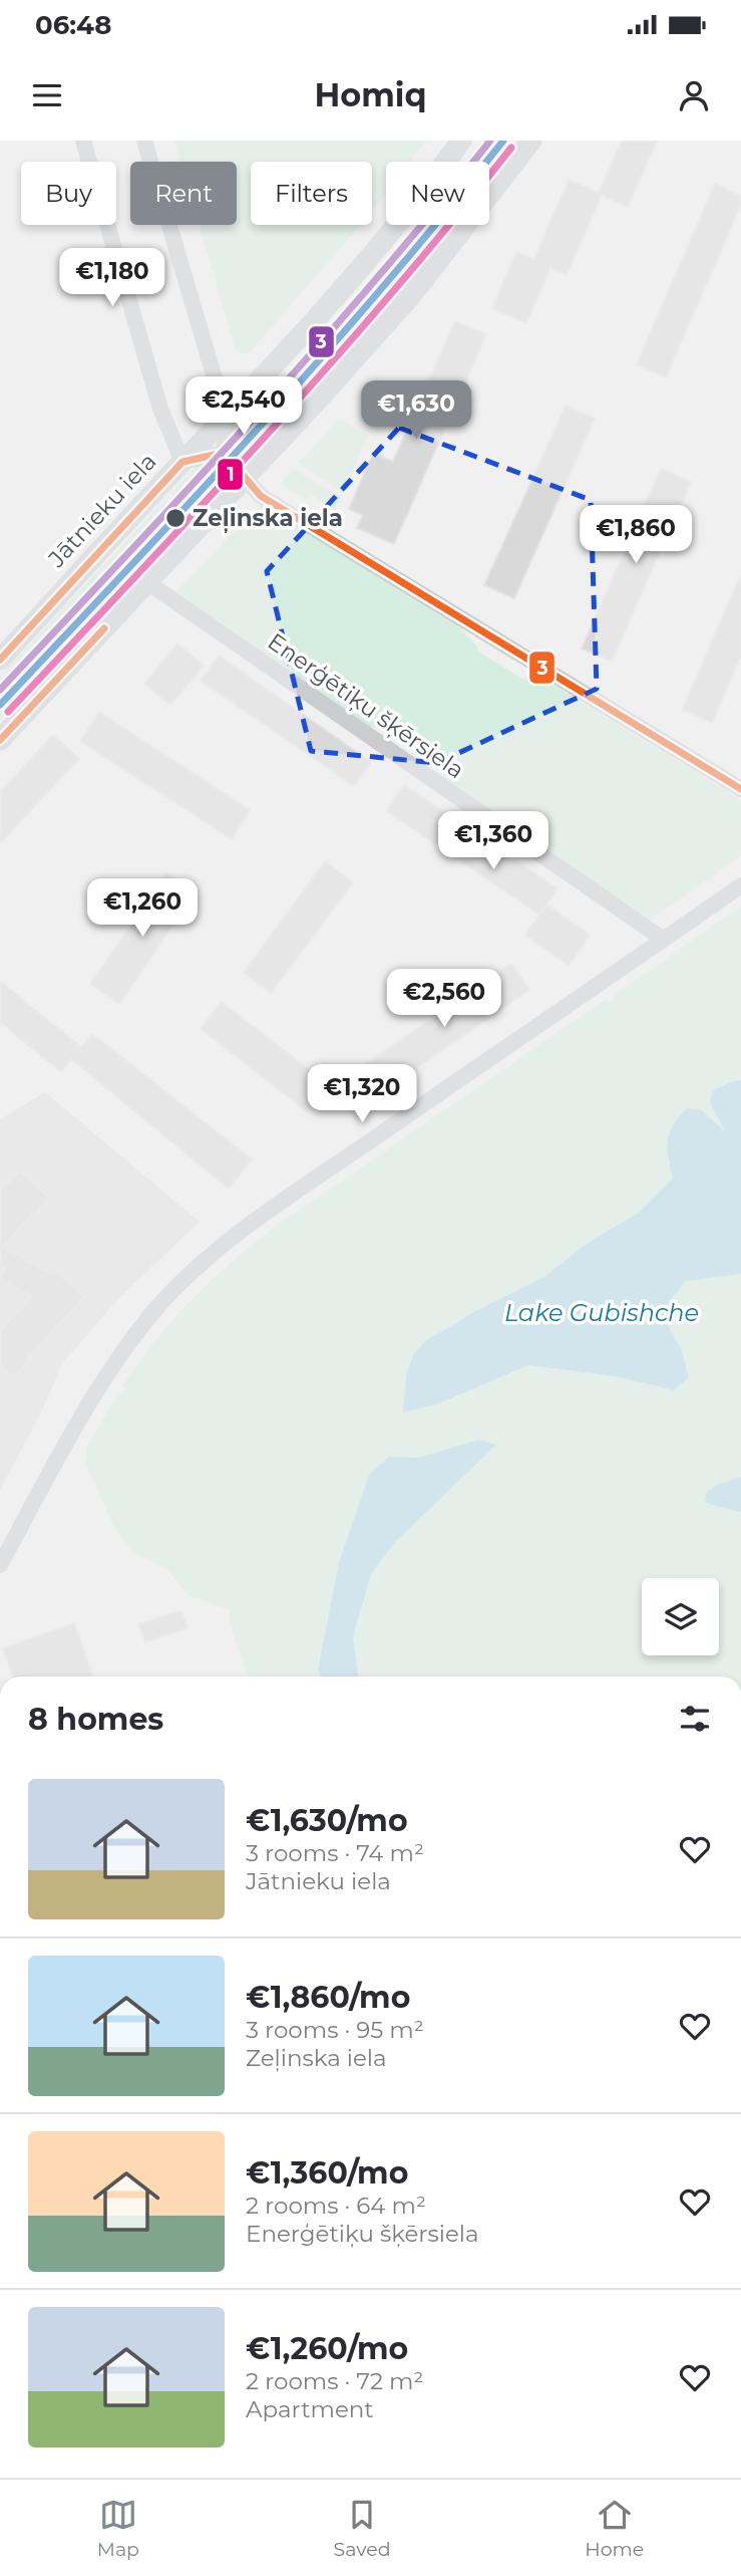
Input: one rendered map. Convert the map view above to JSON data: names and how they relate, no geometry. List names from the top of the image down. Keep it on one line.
{"streets":{"street":["Jātnieku iela","Enerģētiķu šķērsiela"]},"water":["Lake Gubishche"],"places":["Zeļinska iela"],"lines":["tram line 2","tram line 3","transit line 1","transit line 3"],"page":{"status":"06:48","header":"Homiq","chip":["Buy","Rent","Filters","New"],"price":["€1,180","€2,540","€1,630","€1,860","€1,360","€1,260","€2,560","€1,320"],"heading":"8 homes","list":[{"name":"€1,630/mo","note":"3 rooms · 74 m² · Jātnieku iela"},{"name":"€1,860/mo","note":"3 rooms · 95 m² · Zeļinska iela"},{"name":"€1,360/mo","note":"2 rooms · 64 m² · Enerģētiķu šķērsiela"},{"name":"€1,260/mo","note":"2 rooms · 72 m² · Apartment"}],"tabs":["Map","Saved","Home"]}}
